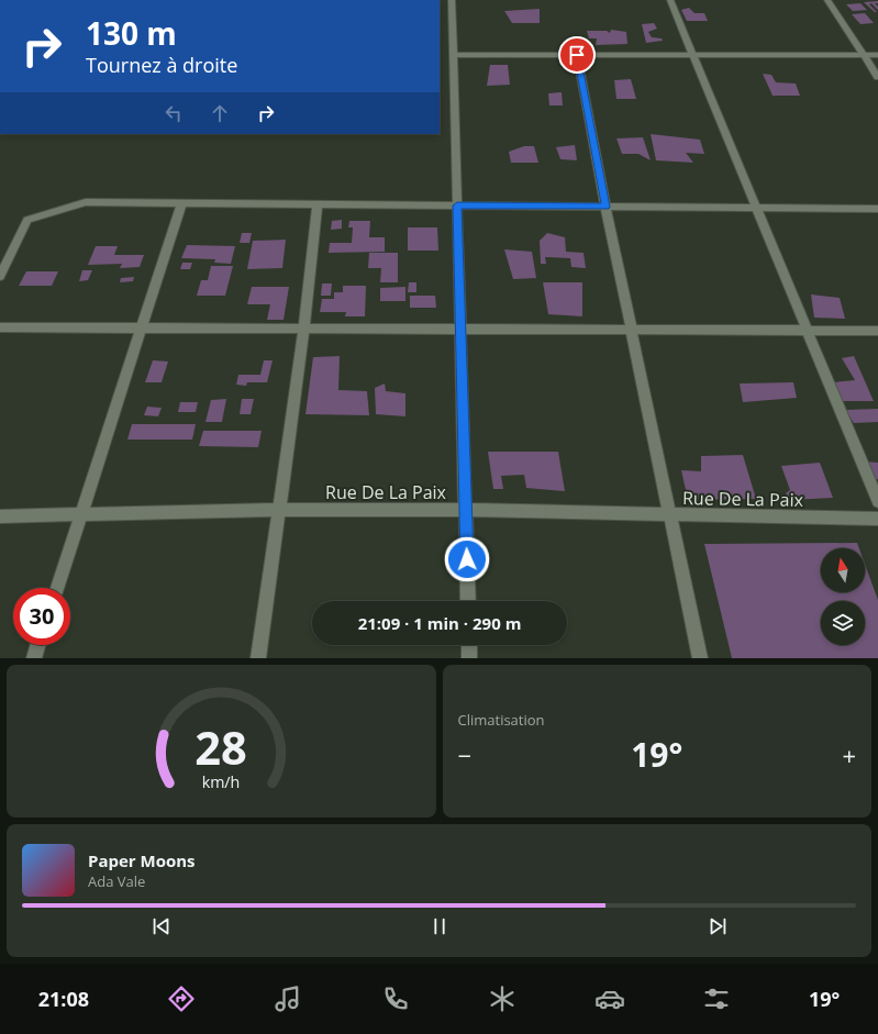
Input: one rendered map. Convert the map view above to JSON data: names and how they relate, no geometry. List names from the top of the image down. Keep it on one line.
{"streets":{"street":["Rue De La Paix"]},"north":"top","page":{"turn":["130 m","Tournez à droite"],"limit":"30","trip":"21:09 · 1 min · 290 m","tile":"Climatisation","heat":["−","19°","+"],"song":["Paper Moons","Ada Vale"],"tabs":["21:08","19°"],"gauge":["28","km/h"]}}
